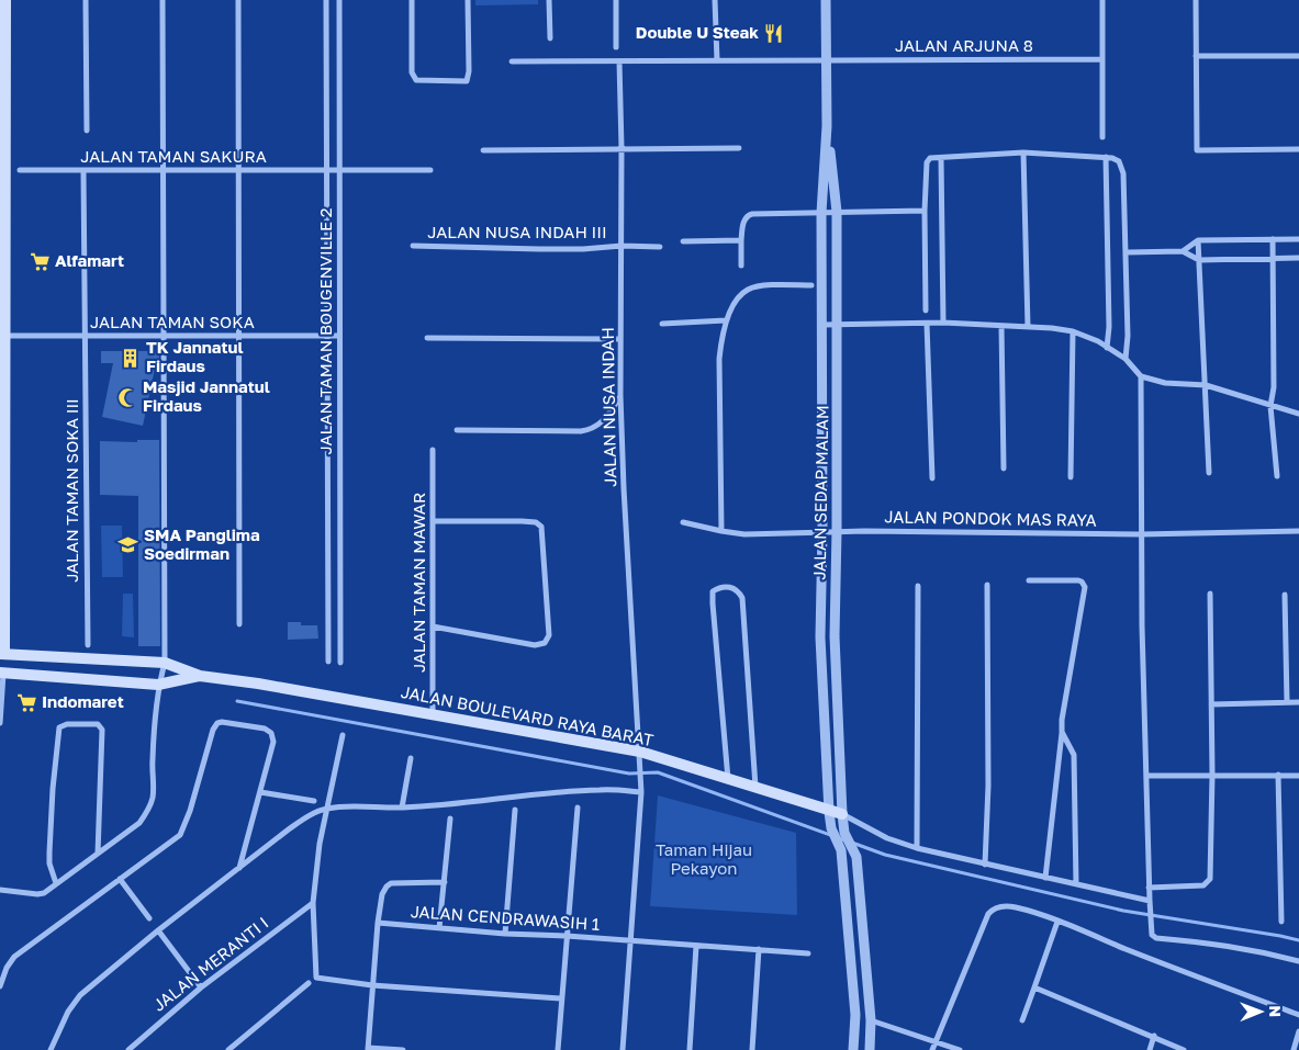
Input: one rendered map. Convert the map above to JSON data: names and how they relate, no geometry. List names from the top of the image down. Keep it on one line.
{"streets":{"main road":["JALAN BOULEVARD RAYA BARAT"],"street":["JALAN ARJUNA 8","JALAN TAMAN SAKURA","JALAN NUSA INDAH III","JALAN TAMAN SOKA","JALAN TAMAN BOUGENVILLE 2","JALAN NUSA INDAH","JALAN TAMAN SOKA III","JALAN SEDAP MALAM","JALAN PONDOK MAS RAYA","JALAN TAMAN MAWAR","JALAN CENDRAWASIH 1","JALAN MERANTI I"]},"crossings":[["JALAN ARJUNA 8","JALAN NUSA INDAH"],["JALAN ARJUNA 8","JALAN SEDAP MALAM"],["JALAN TAMAN SAKURA","JALAN TAMAN BOUGENVILLE 2"],["JALAN TAMAN SAKURA","JALAN TAMAN SOKA III"],["JALAN NUSA INDAH III","JALAN NUSA INDAH"],["JALAN TAMAN SOKA","JALAN TAMAN BOUGENVILLE 2"],["JALAN TAMAN SOKA","JALAN TAMAN SOKA III"],["JALAN NUSA INDAH","JALAN BOULEVARD RAYA BARAT"],["JALAN NUSA INDAH","JALAN CENDRAWASIH 1"],["JALAN SEDAP MALAM","JALAN PONDOK MAS RAYA"],["JALAN SEDAP MALAM","JALAN BOULEVARD RAYA BARAT"],["JALAN TAMAN MAWAR","JALAN BOULEVARD RAYA BARAT"]],"parks":["Taman Hijau Pekayon"],"places":{"restaurant":["Double U Steak"],"supermarket":["Alfamart","Indomaret"],"building":["TK Jannatul Firdaus"],"mosque":["Masjid Jannatul Firdaus"],"school or university":["SMA Panglima Soedirman"]},"north":"right"}
